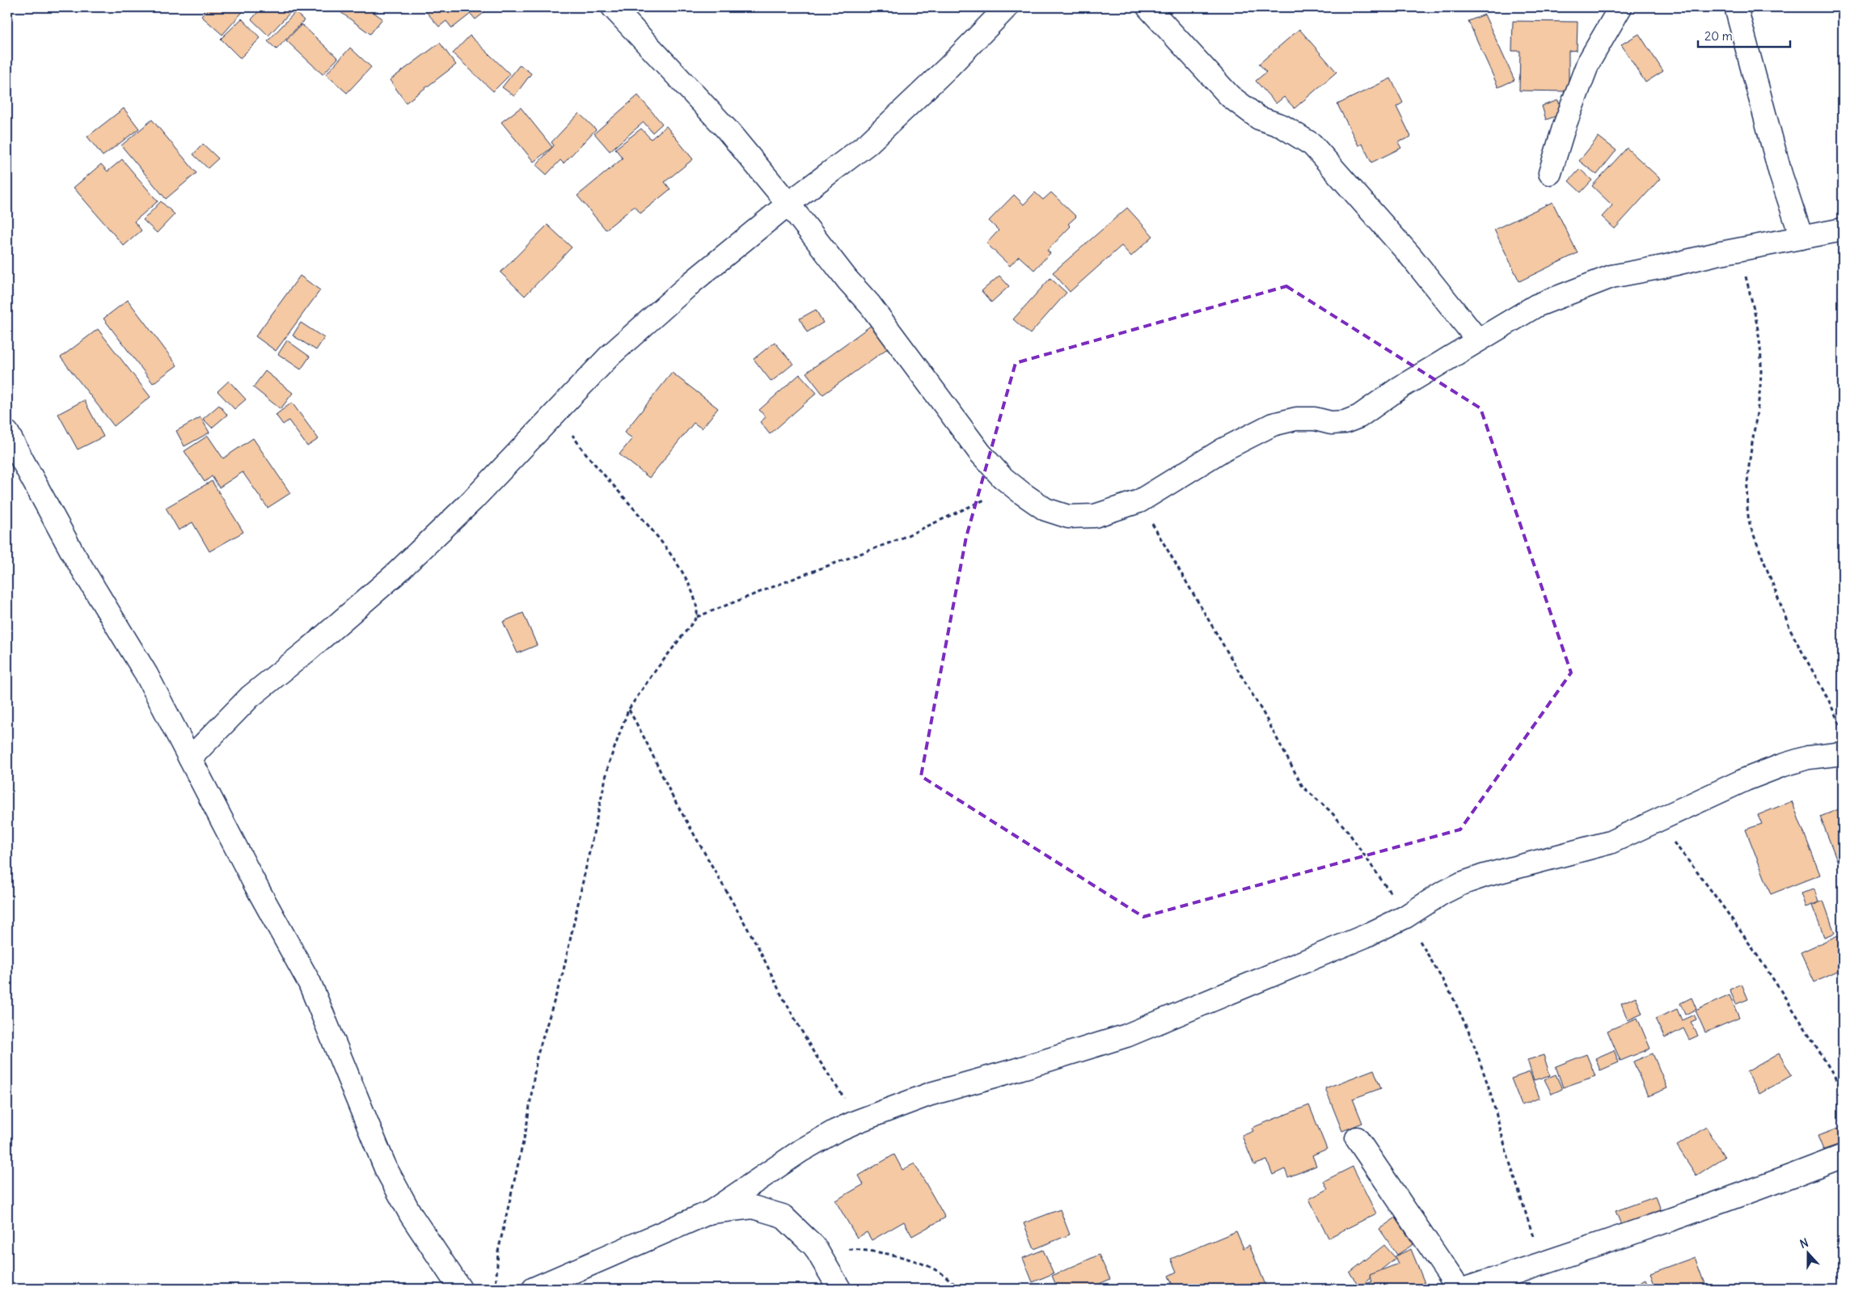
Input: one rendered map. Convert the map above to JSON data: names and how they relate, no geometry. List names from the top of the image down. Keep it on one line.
{"scale_bar":"20 m","north":"top"}
